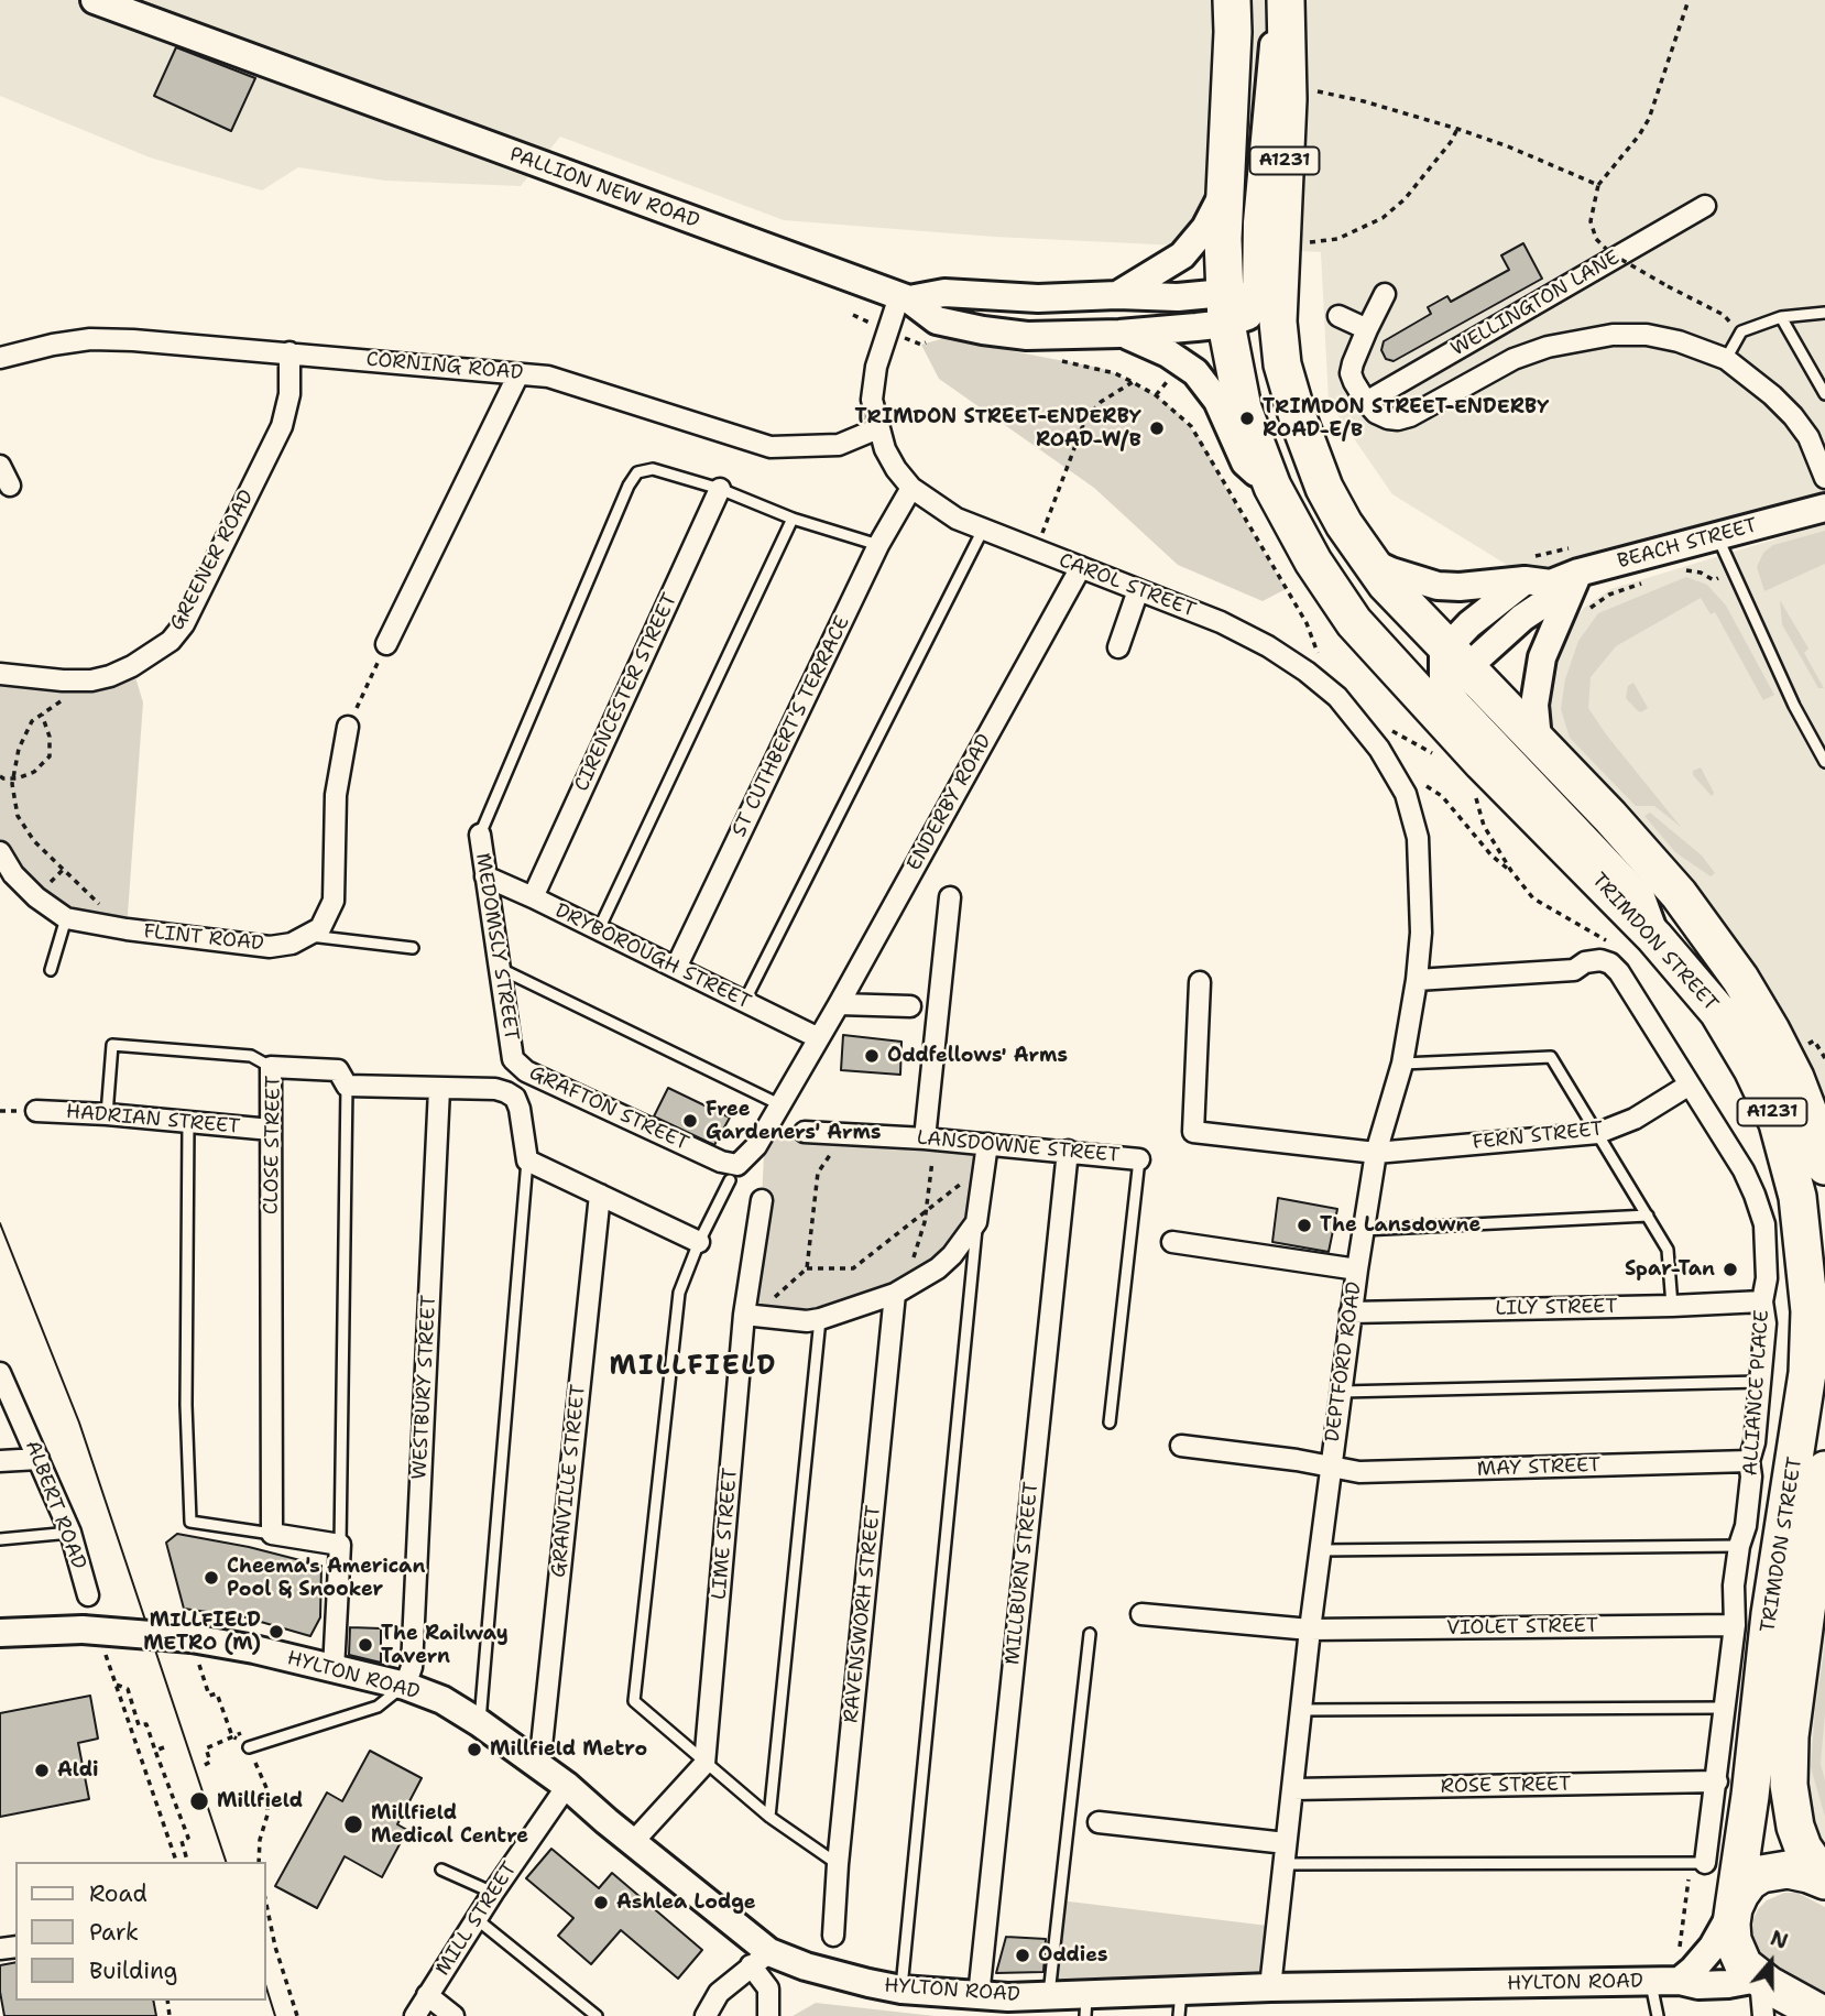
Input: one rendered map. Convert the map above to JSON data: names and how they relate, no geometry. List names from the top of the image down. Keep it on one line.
{"streets":{"highway":["A1231","TRIMDON STREET"],"street":["PALLION NEW ROAD","WELLINGTON LANE","CORNING ROAD","BEACH STREET","GREENER ROAD","CAROL STREET","CIRENCESTER STREET","ST CUTHBERT'S TERRACE","ENDERBY ROAD","FLINT ROAD","MEDOMSLY STREET","DRYBOROUGH STREET","GRAFTON STREET","HADRIAN STREET","FERN STREET","CLOSE STREET","LANSDOWNE STREET","LILY STREET","DEPTFORD ROAD","WESTBURY STREET","ALLIANCE PLACE","MAY STREET","GRANVILLE STREET","ALBERT ROAD","LIME STREET","MILLBURN STREET","RAVENSWORH STREET","VIOLET STREET","HYLTON ROAD","ROSE STREET","MILL STREET"]},"crossings":[["A1231","PALLION NEW ROAD"],["A1231","TRIMDON STREET"],["PALLION NEW ROAD","CAROL STREET"],["PALLION NEW ROAD","TRIMDON STREET"],["CORNING ROAD","GREENER ROAD"],["CORNING ROAD","CAROL STREET"],["BEACH STREET","TRIMDON STREET"],["CAROL STREET","ST CUTHBERT'S TERRACE"],["CAROL STREET","ENDERBY ROAD"],["CAROL STREET","DEPTFORD ROAD"],["CIRENCESTER STREET","DRYBOROUGH STREET"],["ST CUTHBERT'S TERRACE","DRYBOROUGH STREET"],["ENDERBY ROAD","DRYBOROUGH STREET"],["ENDERBY ROAD","GRAFTON STREET"],["TRIMDON STREET","HYLTON ROAD"],["MEDOMSLY STREET","DRYBOROUGH STREET"],["MEDOMSLY STREET","GRAFTON STREET"],["DRYBOROUGH STREET","GRAFTON STREET"],["HADRIAN STREET","CLOSE STREET"],["FERN STREET","DEPTFORD ROAD"],["FERN STREET","ALLIANCE PLACE"],["CLOSE STREET","WESTBURY STREET"],["LANSDOWNE STREET","MILLBURN STREET"],["LILY STREET","DEPTFORD ROAD"],["LILY STREET","ALLIANCE PLACE"],["DEPTFORD ROAD","ALLIANCE PLACE"],["DEPTFORD ROAD","MAY STREET"],["DEPTFORD ROAD","VIOLET STREET"],["DEPTFORD ROAD","HYLTON ROAD"],["DEPTFORD ROAD","ROSE STREET"],["WESTBURY STREET","HYLTON ROAD"],["ALLIANCE PLACE","MAY STREET"],["ALLIANCE PLACE","VIOLET STREET"],["ALLIANCE PLACE","ROSE STREET"],["GRANVILLE STREET","HYLTON ROAD"],["MILLBURN STREET","HYLTON ROAD"],["HYLTON ROAD","MILL STREET"]],"districts":["MILLFIELD"],"places":["TRIMDON STREET-ENDERBY ROAD-E/B","TRIMDON STREET-ENDERBY ROAD-W/B","Oddfellows' Arms","Free Gardeners' Arms","The Lansdowne","Spar-Tan","Cheema's American Pool & Snooker","MILLFIELD METRO (M)","The Railway Tavern","Millfield Metro","Aldi","Millfield","Millfield Medical Centre","Ashlea Lodge","Oddies"],"legend":["Road","Park","Building"],"north":"top"}
